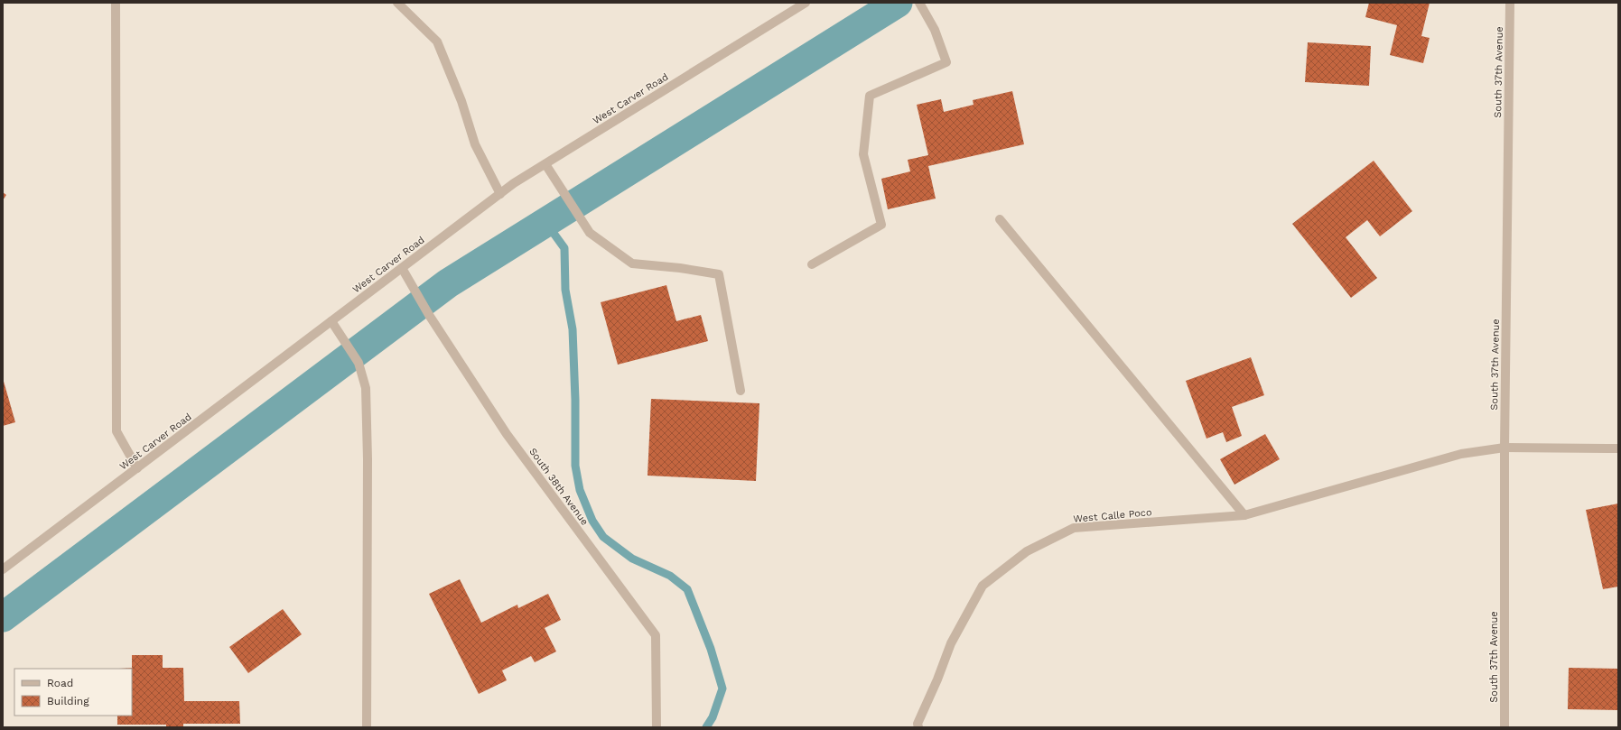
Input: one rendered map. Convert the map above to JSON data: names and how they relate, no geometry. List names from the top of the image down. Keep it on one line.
{"streets":{"street":["South 37th Avenue","West Carver Road","South 38th Avenue","West Calle Poco"]},"crossings":[["South 37th Avenue","West Calle Poco"],["West Carver Road","South 38th Avenue"]],"legend":["Road","Building"]}
